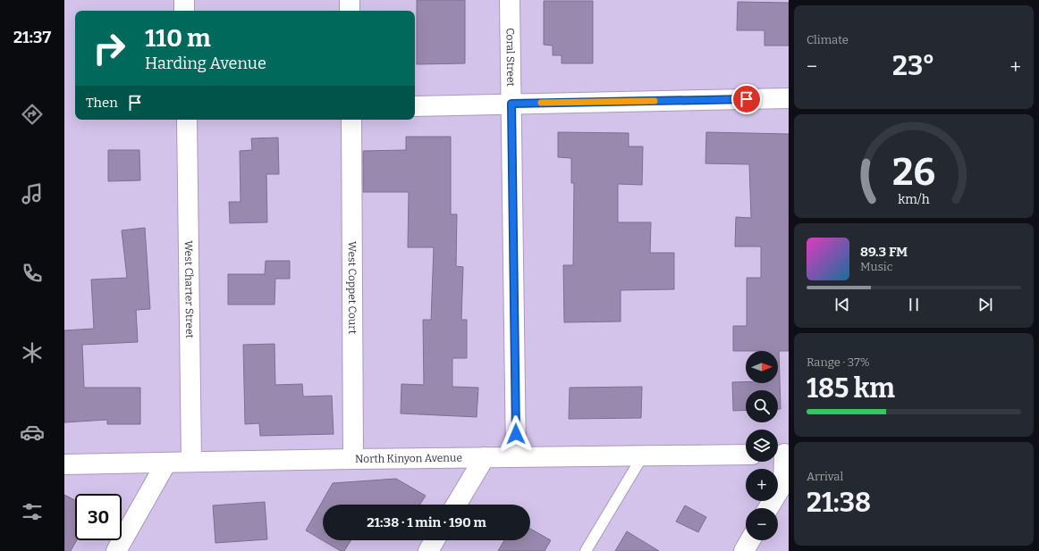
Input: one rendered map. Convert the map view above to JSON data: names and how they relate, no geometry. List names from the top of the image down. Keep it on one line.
{"streets":{"street":["Coral Street","West Coppet Court","West Charter Street","North Kinyon Avenue"]},"crossings":[["Coral Street","North Kinyon Avenue"],["West Coppet Court","North Kinyon Avenue"],["West Charter Street","North Kinyon Avenue"]],"north":"right","page":{"tabs":"21:37","tile":["Climate",["Range · 37%","185 km"],["Arrival","21:38"]],"turn":["110 m","Harding Avenue"],"heat":["−","23°","+"],"then":"Then","song":["89.3 FM","Music"],"map_buttons":["+","−"],"limit":"30","trip":"21:38 · 1 min · 190 m","gauge":["26","km/h"]}}
